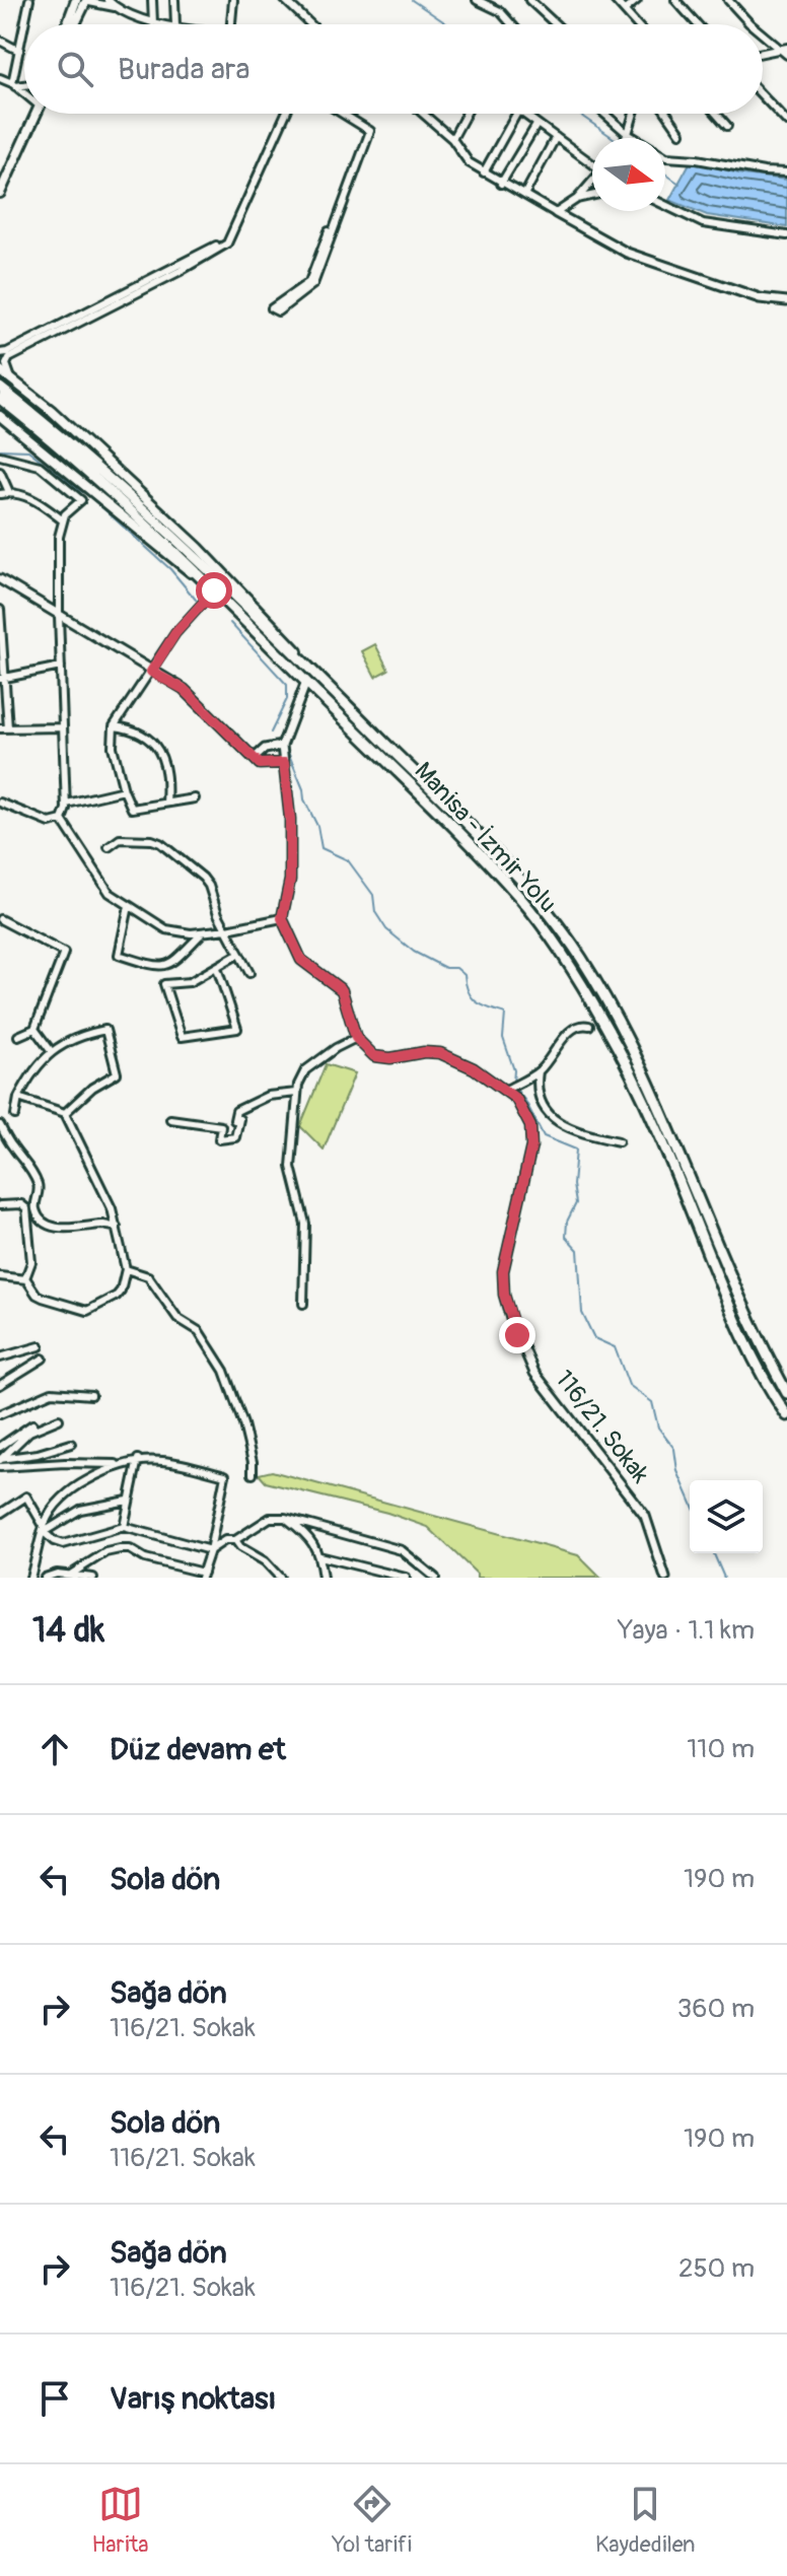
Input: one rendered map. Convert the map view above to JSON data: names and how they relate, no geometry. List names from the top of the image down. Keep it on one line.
{"streets":{"highway":["Manisa - İzmir Yolu"],"street":["116/21. Sokak"]},"north":"right","page":{"search":"Burada ara","heading":["14 dk","Yaya · 1.1 km"],"list":[["Düz devam et","110 m"],["Sola dön","190 m"],["Sağa dön","116/21. Sokak","360 m"],["Sola dön","116/21. Sokak","190 m"],["Sağa dön","116/21. Sokak","250 m"],"Varış noktası"],"nav":["Harita","Yol tarifi","Kaydedilen"]}}
